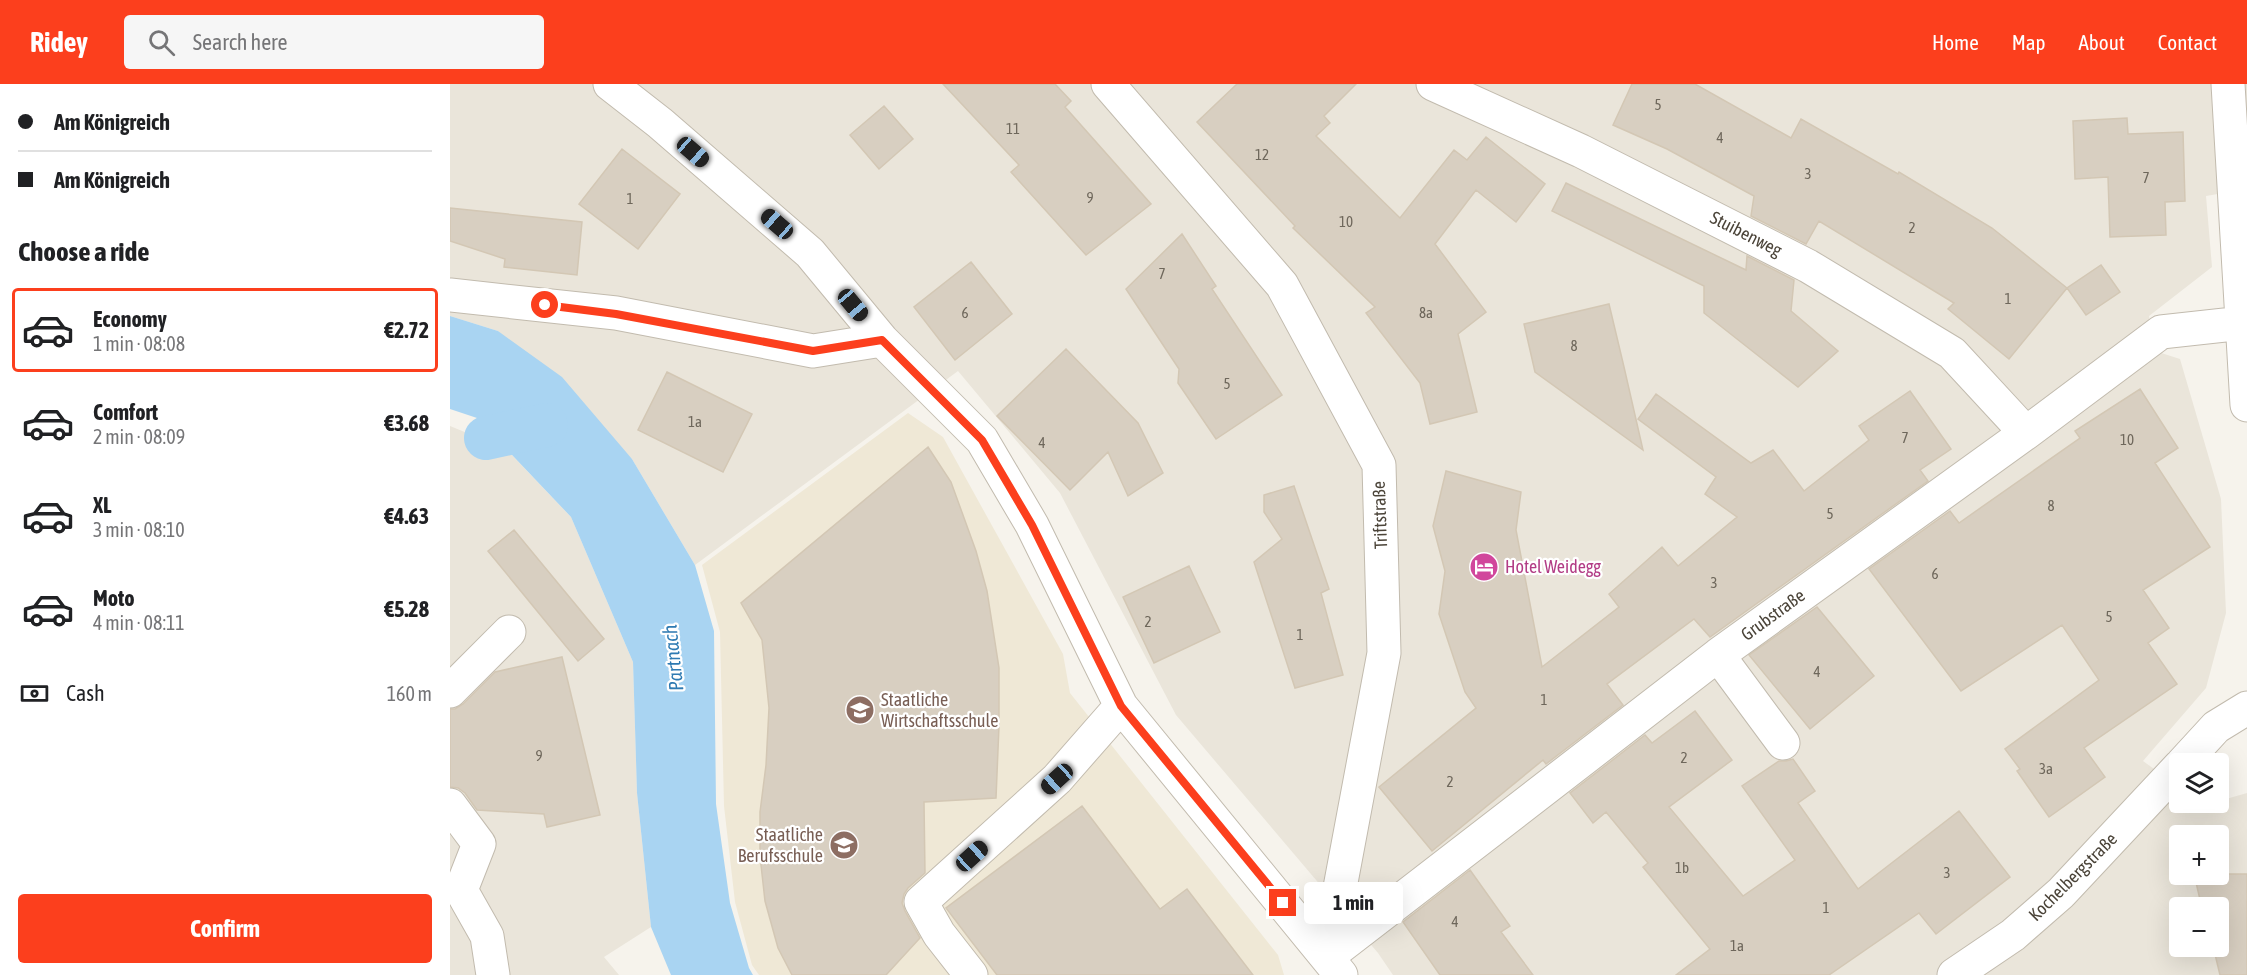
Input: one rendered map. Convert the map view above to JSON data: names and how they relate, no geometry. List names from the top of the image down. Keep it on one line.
{"streets":{"street":["Stuibenweg","Triftstraße","Grubstraße","Kochelbergstraße"]},"crossings":[["Stuibenweg","Grubstraße"],["Triftstraße","Grubstraße"]],"water":["Partnach"],"places":{"hotel":["Hotel Weidegg"],"school or university":["Staatliche Wirtschaftsschule","Staatliche Berufsschule"]},"house_numbers":["5","11","4","12","3","7","9","1","10","2","7","1","6","8a","8","5","1a","7","10","4","8","5","6","3","5","2","1","4","1","9","2","3a","2","1b","3","1","4","1a"],"page":{"header":"Ridey","search":"Search here","nav":["Home","Map","About","Contact"],"banner":["Am Königreich","Am Königreich"],"heading":"Choose a ride","list":[{"name":"Economy","note":"1 min · 08:08","value":"€2.72"},{"name":"Comfort","note":"2 min · 08:09","value":"€3.68"},{"name":"XL","note":"3 min · 08:10","value":"€4.63"},{"name":"Moto","note":"4 min · 08:11","value":"€5.28"}],"pay":["Cash","160 m"],"map_buttons":["+","−"],"buttons":"Confirm","bubble":"1 min"}}
